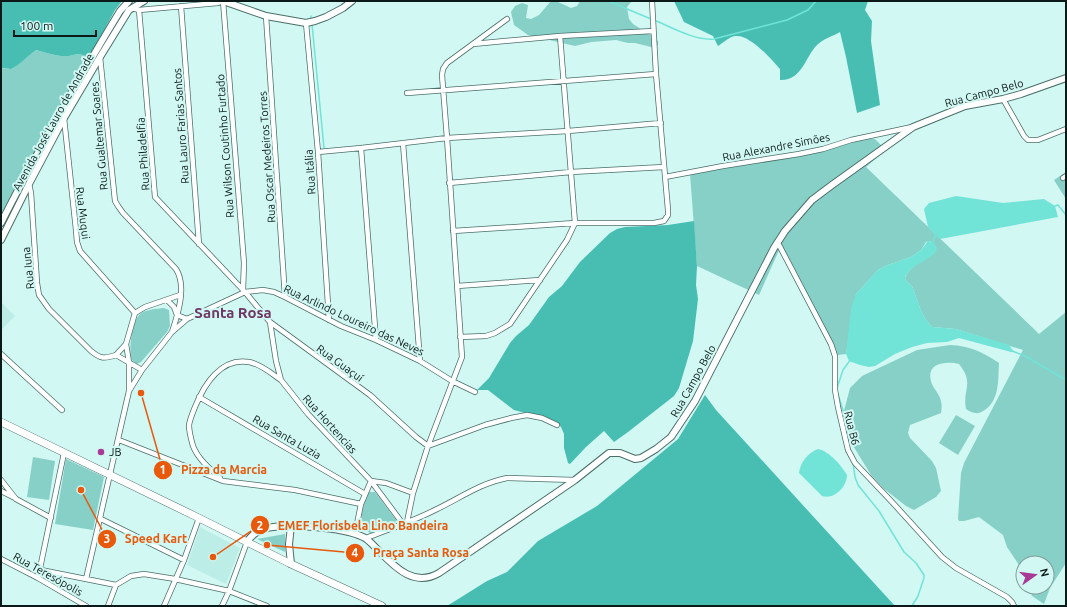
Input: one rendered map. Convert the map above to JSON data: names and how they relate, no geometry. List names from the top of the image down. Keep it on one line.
{"streets":{"street":["Rua Campo Belo","Avenida José Lauro de Andrade","Rua Lauro Farias Santos","Rua Gualtemar Soares","Rua Wilson Coutinho Furtado","Rua Alexandre Simões","Rua Philadelfia","Rua Oscar Medeiros Torres","Rua Itália","Rua Muqui","Rua Iuna","Rua Arlindo Loureiro das Neves","Rua Guaçuí","Rua Hortencias","Rua B6","Rua Santa Luzia","Rua Teresópolis"]},"crossings":[["Rua Campo Belo","Rua Alexandre Simões"],["Rua Campo Belo","Rua B6"],["Avenida José Lauro de Andrade","Rua Gualtemar Soares"],["Avenida José Lauro de Andrade","Rua Muqui"],["Avenida José Lauro de Andrade","Rua Iuna"],["Rua Lauro Farias Santos","Rua Philadelfia"],["Rua Gualtemar Soares","Rua Arlindo Loureiro das Neves"],["Rua Wilson Coutinho Furtado","Rua Philadelfia"],["Rua Wilson Coutinho Furtado","Rua Arlindo Loureiro das Neves"],["Rua Wilson Coutinho Furtado","Rua Guaçuí"],["Rua Philadelfia","Rua Arlindo Loureiro das Neves"],["Rua Philadelfia","Rua Guaçuí"],["Rua Oscar Medeiros Torres","Rua Arlindo Loureiro das Neves"],["Rua Itália","Rua Arlindo Loureiro das Neves"],["Rua Arlindo Loureiro das Neves","Rua Guaçuí"],["Rua Guaçuí","Rua Hortencias"]],"districts":["Santa Rosa"],"places":["Pizza da Marcia","JB","Speed Kart","Praça Santa Rosa","EMEF Florisbela Lino Bandeira"],"scale_bar":"100 m","north":"right"}
